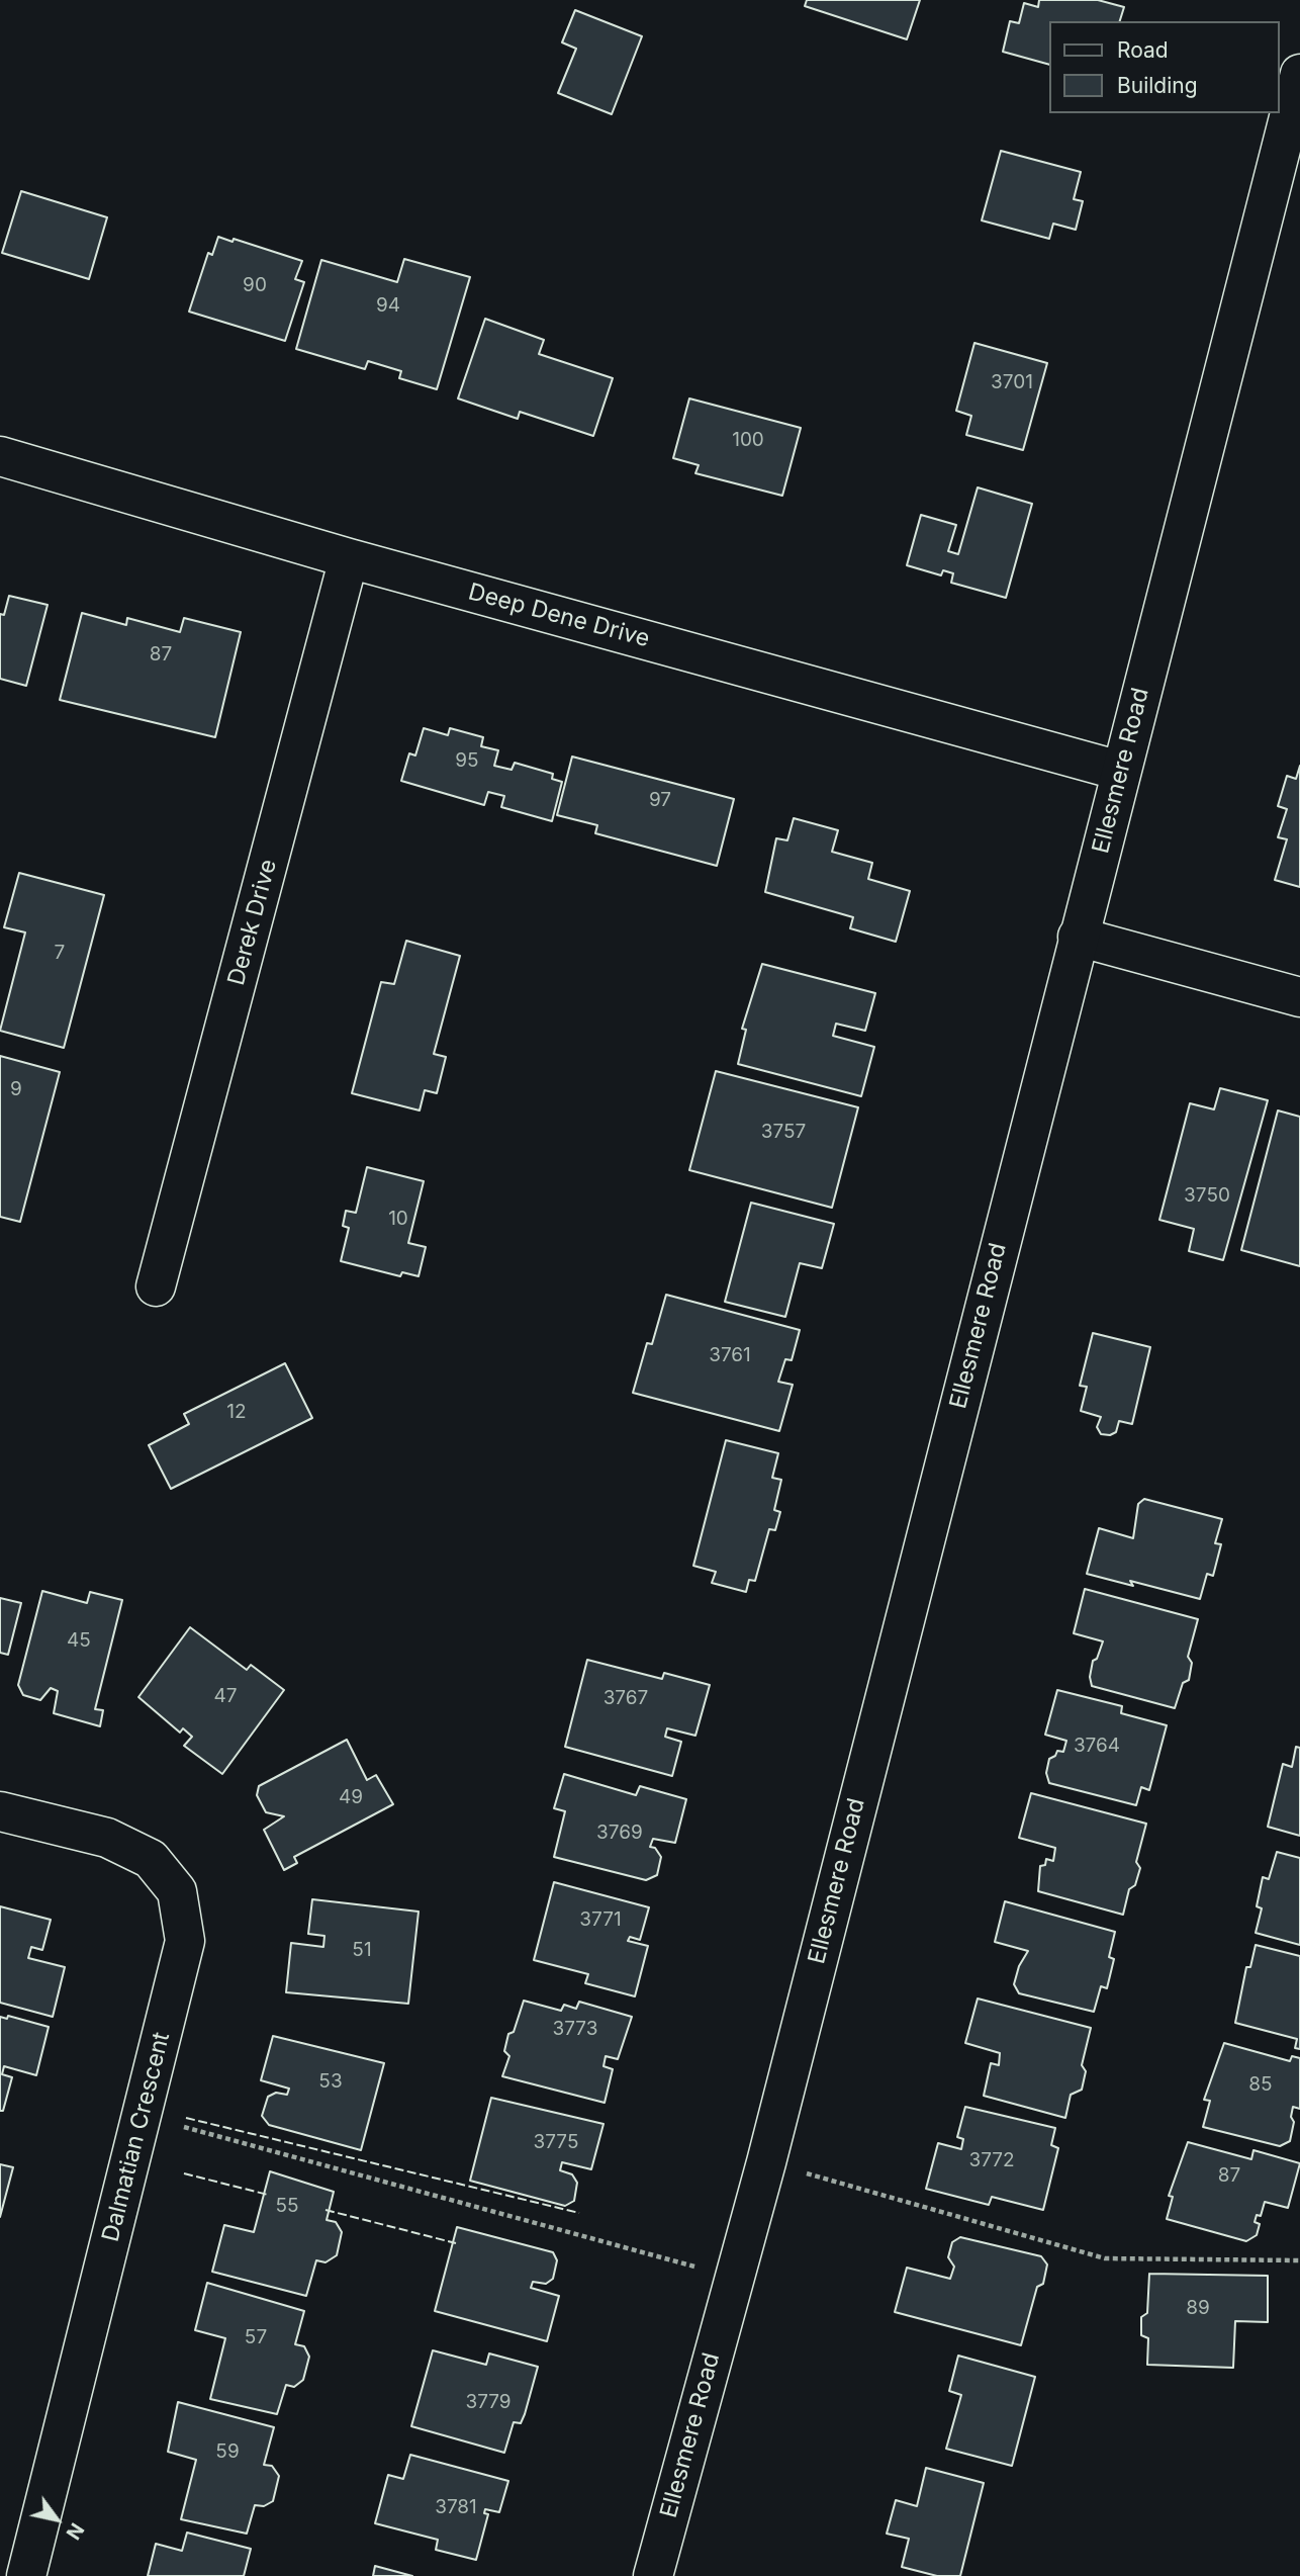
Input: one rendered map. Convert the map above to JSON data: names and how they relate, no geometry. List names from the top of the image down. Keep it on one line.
{"streets":{"street":["Deep Dene Drive","Ellesmere Road","Derek Drive","Dalmatian Crescent"]},"crossings":[["Deep Dene Drive","Ellesmere Road"],["Deep Dene Drive","Derek Drive"]],"house_numbers":["90","94","3701","100","87","95","97","7","9","3757","3750","10","3761","12","45","47","3767","3764","49","3769","3771","51","3773","53","85","3775","3772","87","55","89","57","3779","59","3781"],"legend":["Road","Building"],"north":"bottom right"}
